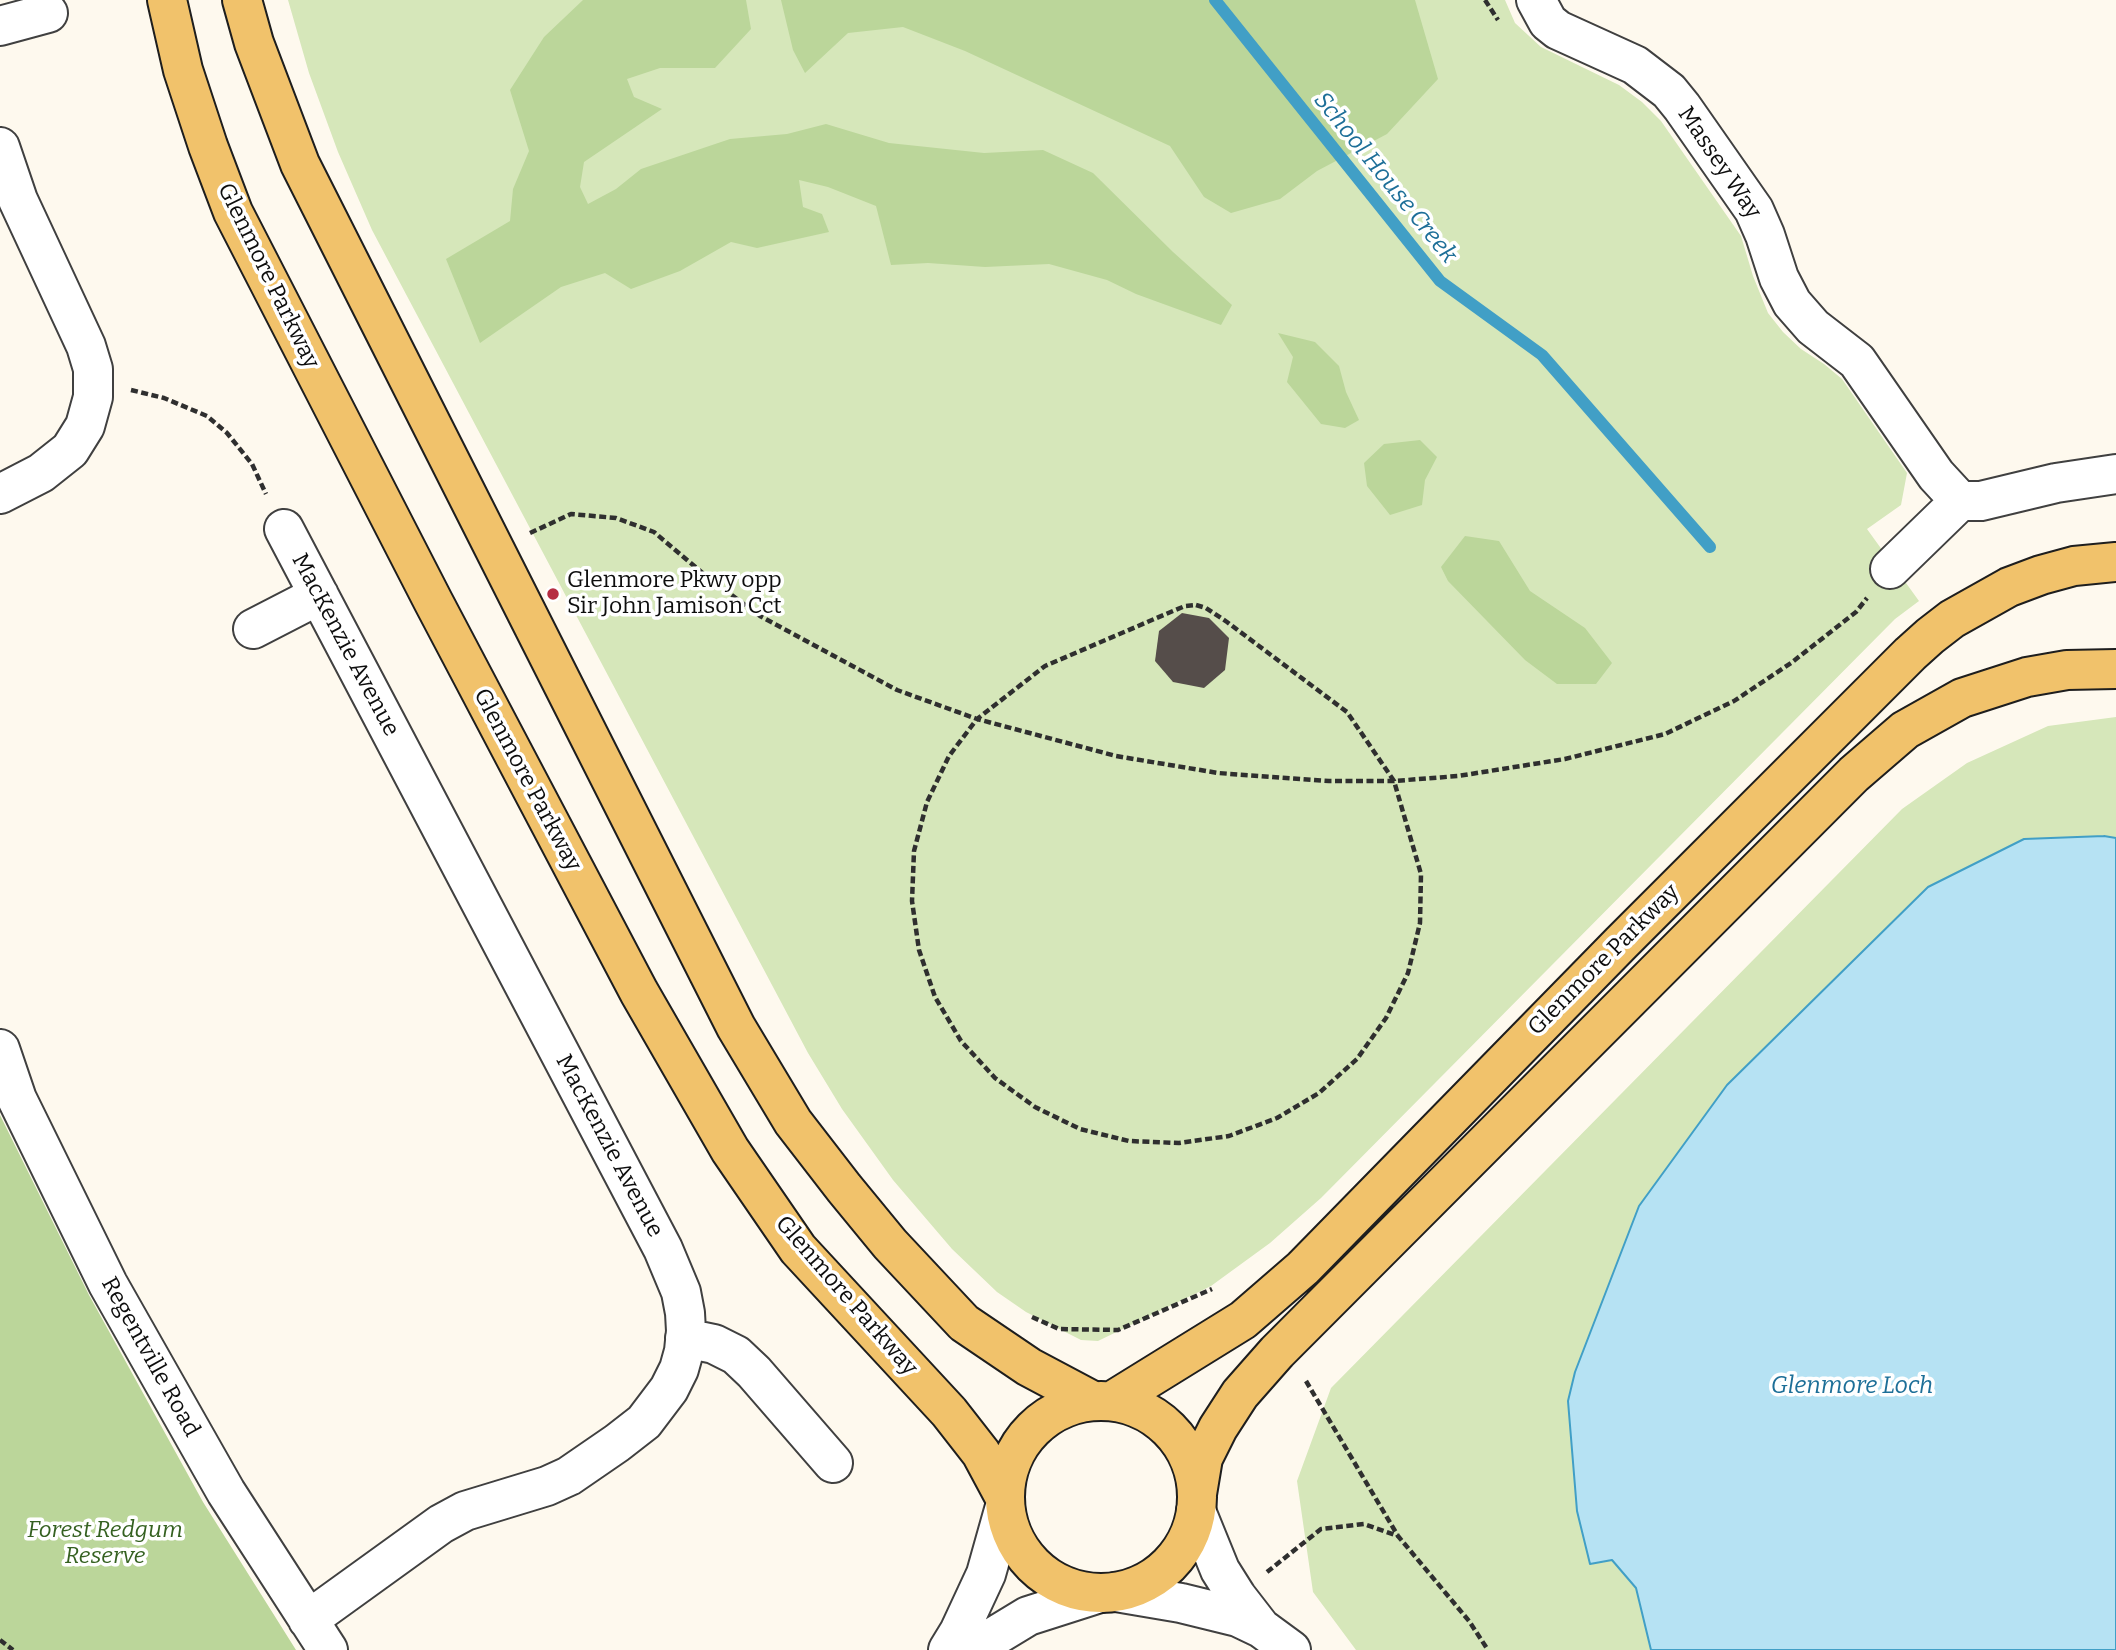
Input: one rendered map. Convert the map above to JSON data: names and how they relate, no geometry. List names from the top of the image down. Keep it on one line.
{"streets":{"main road":["Glenmore Parkway"],"street":["Massey Way","MacKenzie Avenue","Regentville Road"]},"crossings":[["MacKenzie Avenue","Regentville Road"]],"water":["School House Creek","Glenmore Loch"],"parks":["Forest Redgum Reserve"],"places":["Glenmore Pkwy opp Sir John Jamison Cct"]}
